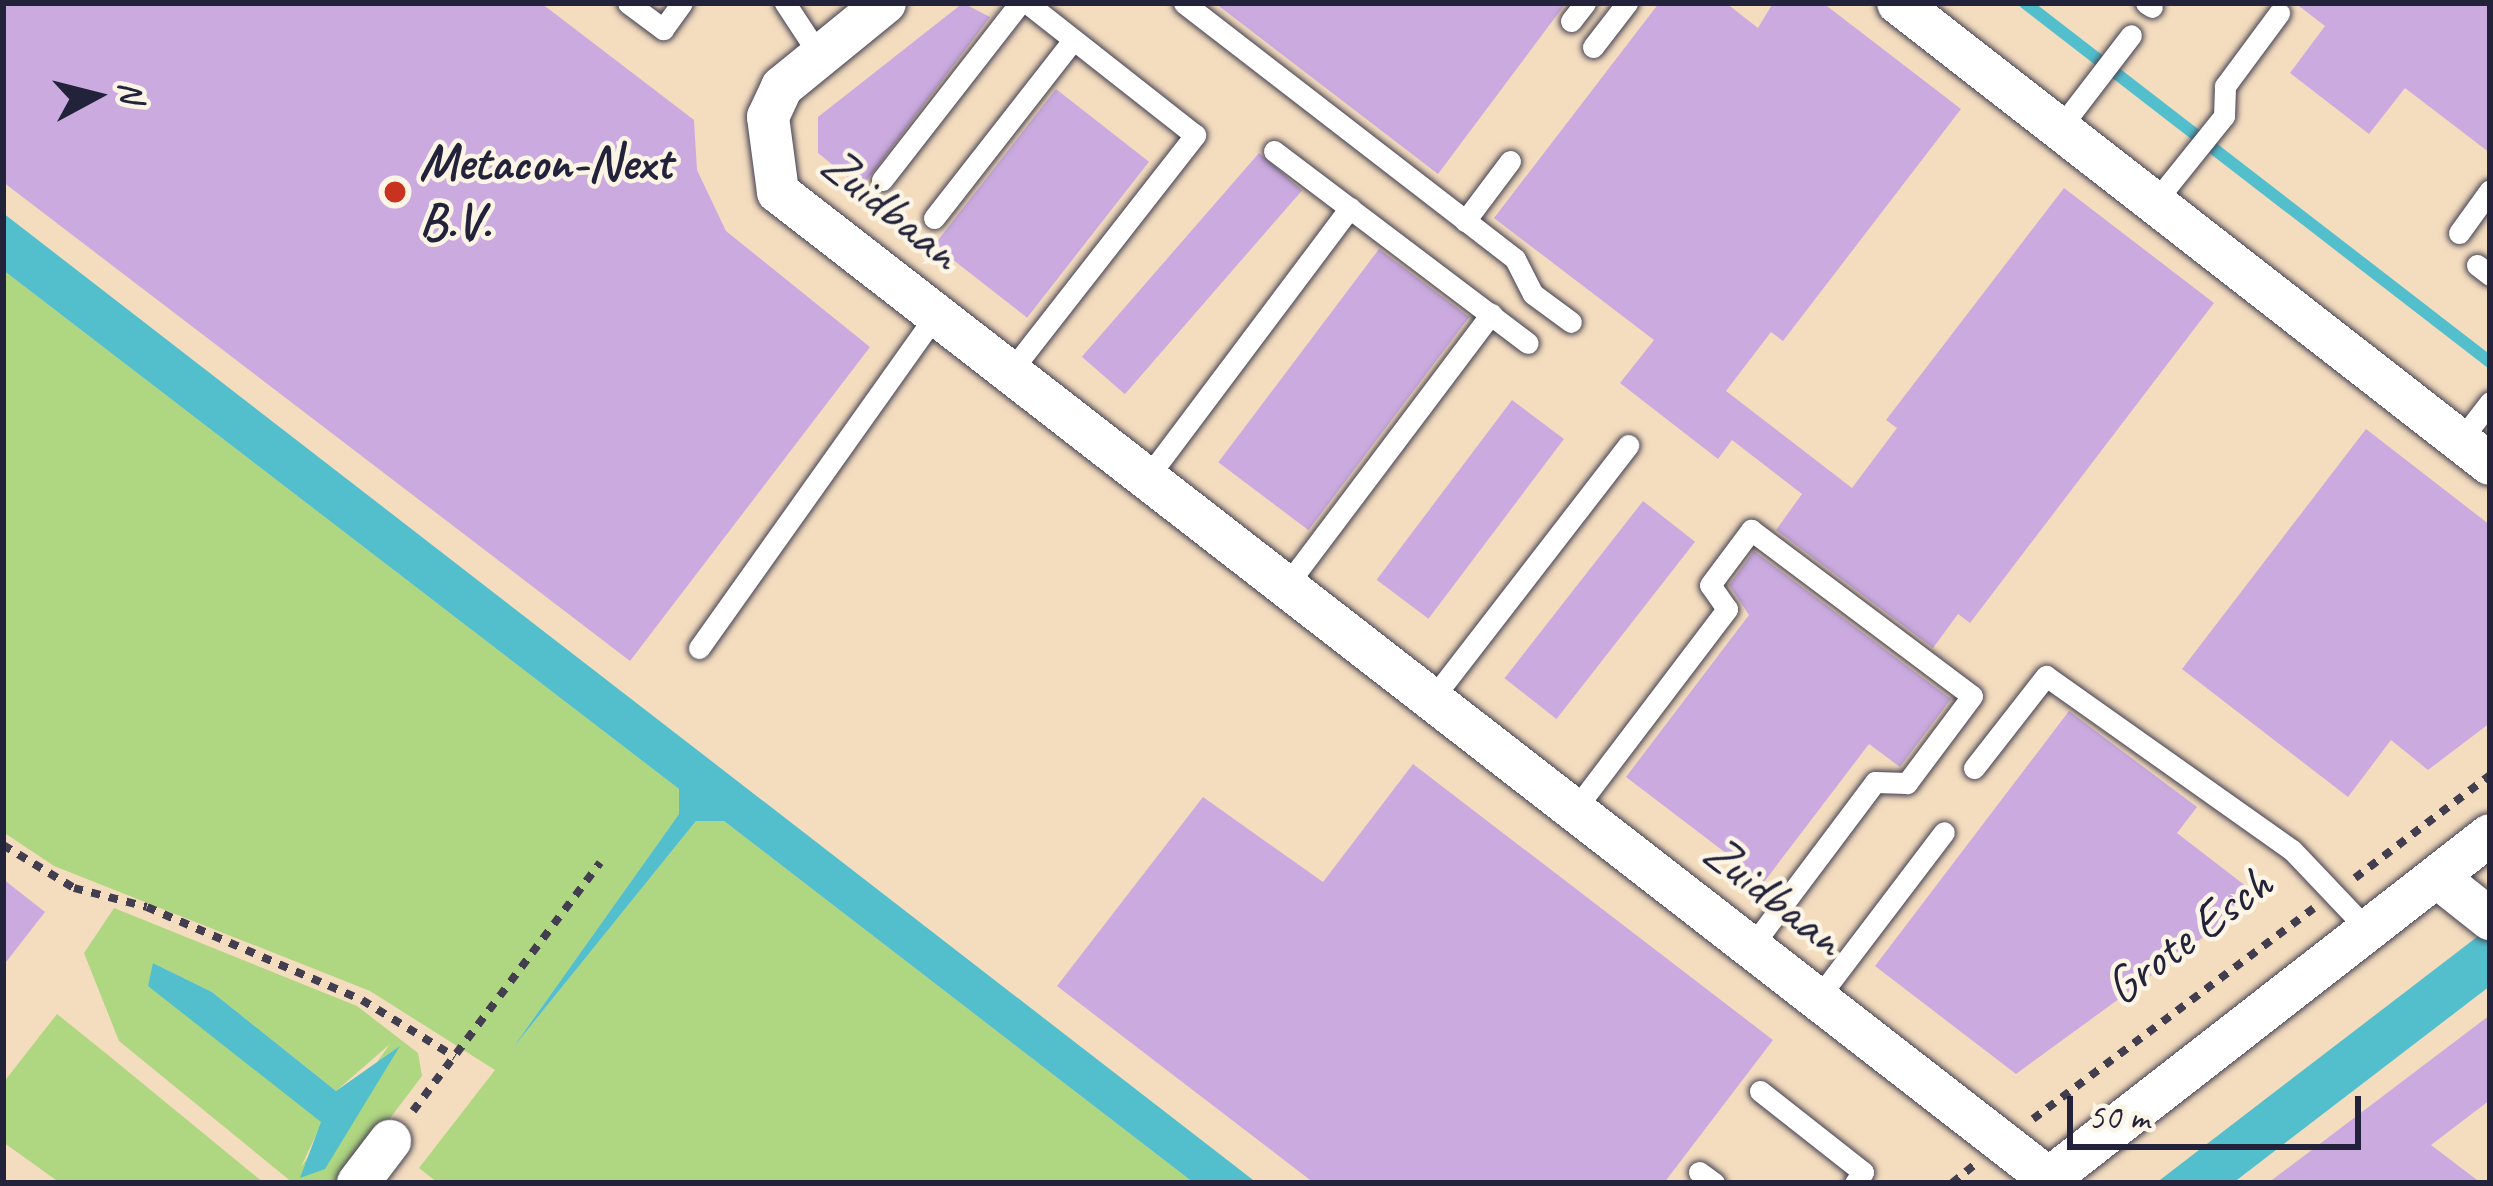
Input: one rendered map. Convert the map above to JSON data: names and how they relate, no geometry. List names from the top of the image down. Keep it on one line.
{"streets":{"street":["Zuidbaan","Grote Esch"]},"crossings":[["Zuidbaan","Grote Esch"]],"places":["Metacon-Next B.V."],"scale_bar":"50 m","north":"right"}
